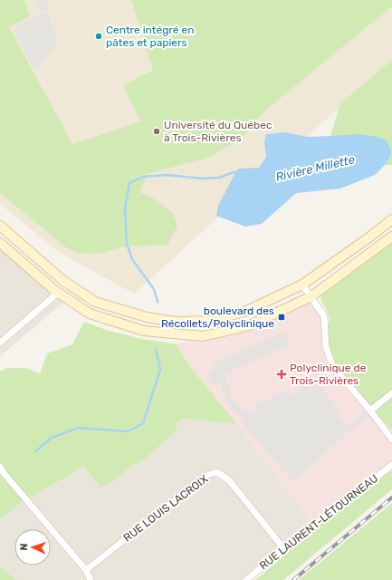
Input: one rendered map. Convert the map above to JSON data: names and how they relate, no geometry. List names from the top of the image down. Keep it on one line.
{"streets":{"street":["RUE LOUIS LACROIX","RUE LAURENT-LÉTOURNEAU"]},"crossings":[["RUE LOUIS LACROIX","RUE LAURENT-LÉTOURNEAU"]],"water":["Rivière Millette"],"places":{"other":["Centre intégré en pâtes et papiers","Université du Québec à Trois-Rivières"],"transit":["boulevard des Récollets/Polyclinique"],"health":["Polyclinique de Trois-Rivières"]},"north":"left"}
